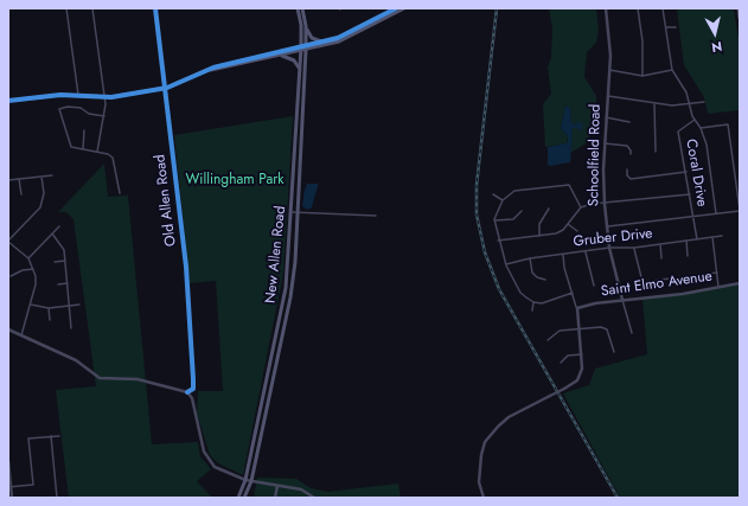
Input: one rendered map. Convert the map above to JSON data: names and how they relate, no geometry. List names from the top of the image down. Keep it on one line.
{"streets":{"main road":["New Allen Road"],"street":["Schoolfield Road","Coral Drive","Old Allen Road","Gruber Drive","Saint Elmo Avenue"]},"crossings":[["Schoolfield Road","Gruber Drive"],["Schoolfield Road","Saint Elmo Avenue"],["Coral Drive","Gruber Drive"]],"parks":["Willingham Park"],"north":"bottom"}
